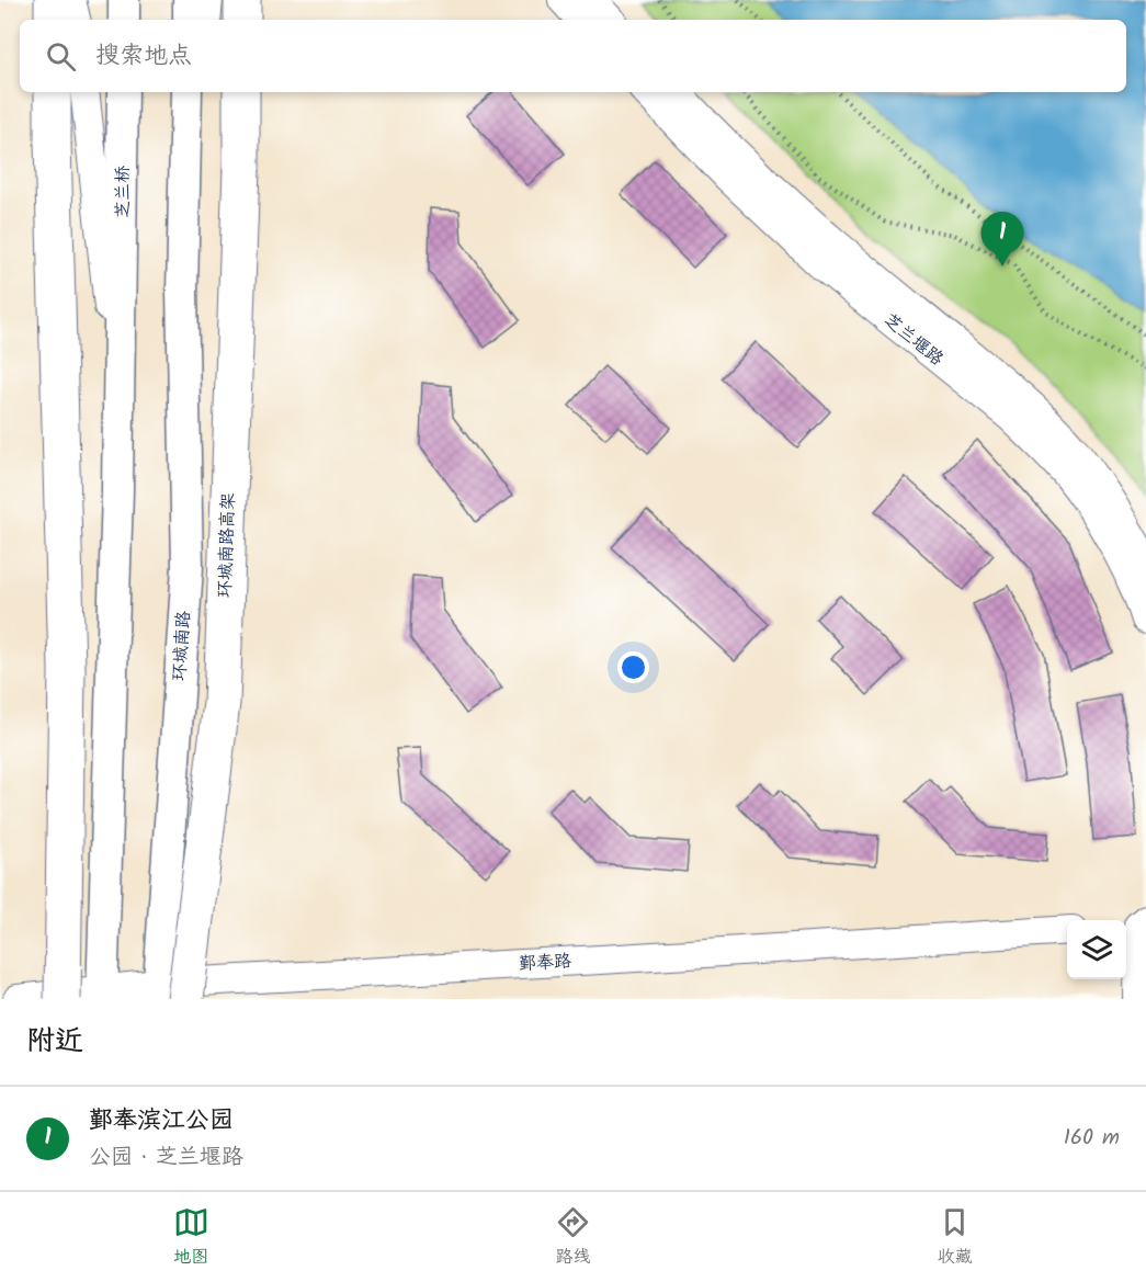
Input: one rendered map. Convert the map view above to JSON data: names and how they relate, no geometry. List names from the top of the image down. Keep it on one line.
{"streets":{"highway":["环城南路高架"],"main road":["芝兰桥","环城南路"],"street":["芝兰堰路","鄞奉路"]},"crossings":[["环城南路高架","环城南路"],["环城南路高架","鄞奉路"],["环城南路","鄞奉路"]],"page":{"search":"搜索地点","pins":"1","heading":"附近","list":[{"mark":"1","name":"鄞奉滨江公园","note":"公园 · 芝兰堰路","value":"160 m"}],"nav":["地图","路线","收藏"]}}
